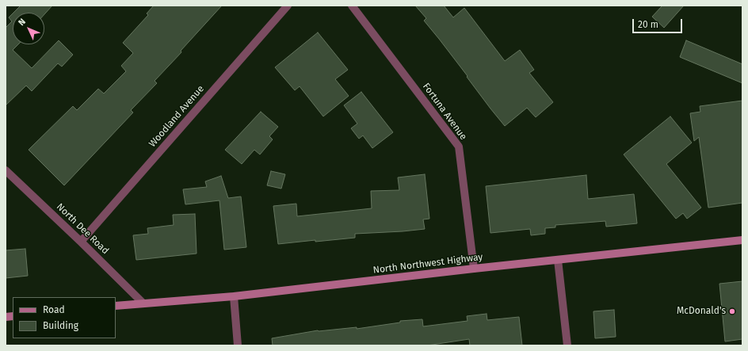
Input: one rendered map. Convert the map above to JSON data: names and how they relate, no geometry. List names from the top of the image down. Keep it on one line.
{"streets":{"main road":["North Northwest Highway"],"street":["Fortuna Avenue","Woodland Avenue","North Dee Road"]},"crossings":[["Fortuna Avenue","North Northwest Highway"],["Woodland Avenue","North Dee Road"],["North Dee Road","North Northwest Highway"]],"places":["McDonald's"],"legend":["Road","Building"],"scale_bar":"20 m","north":"top left"}
